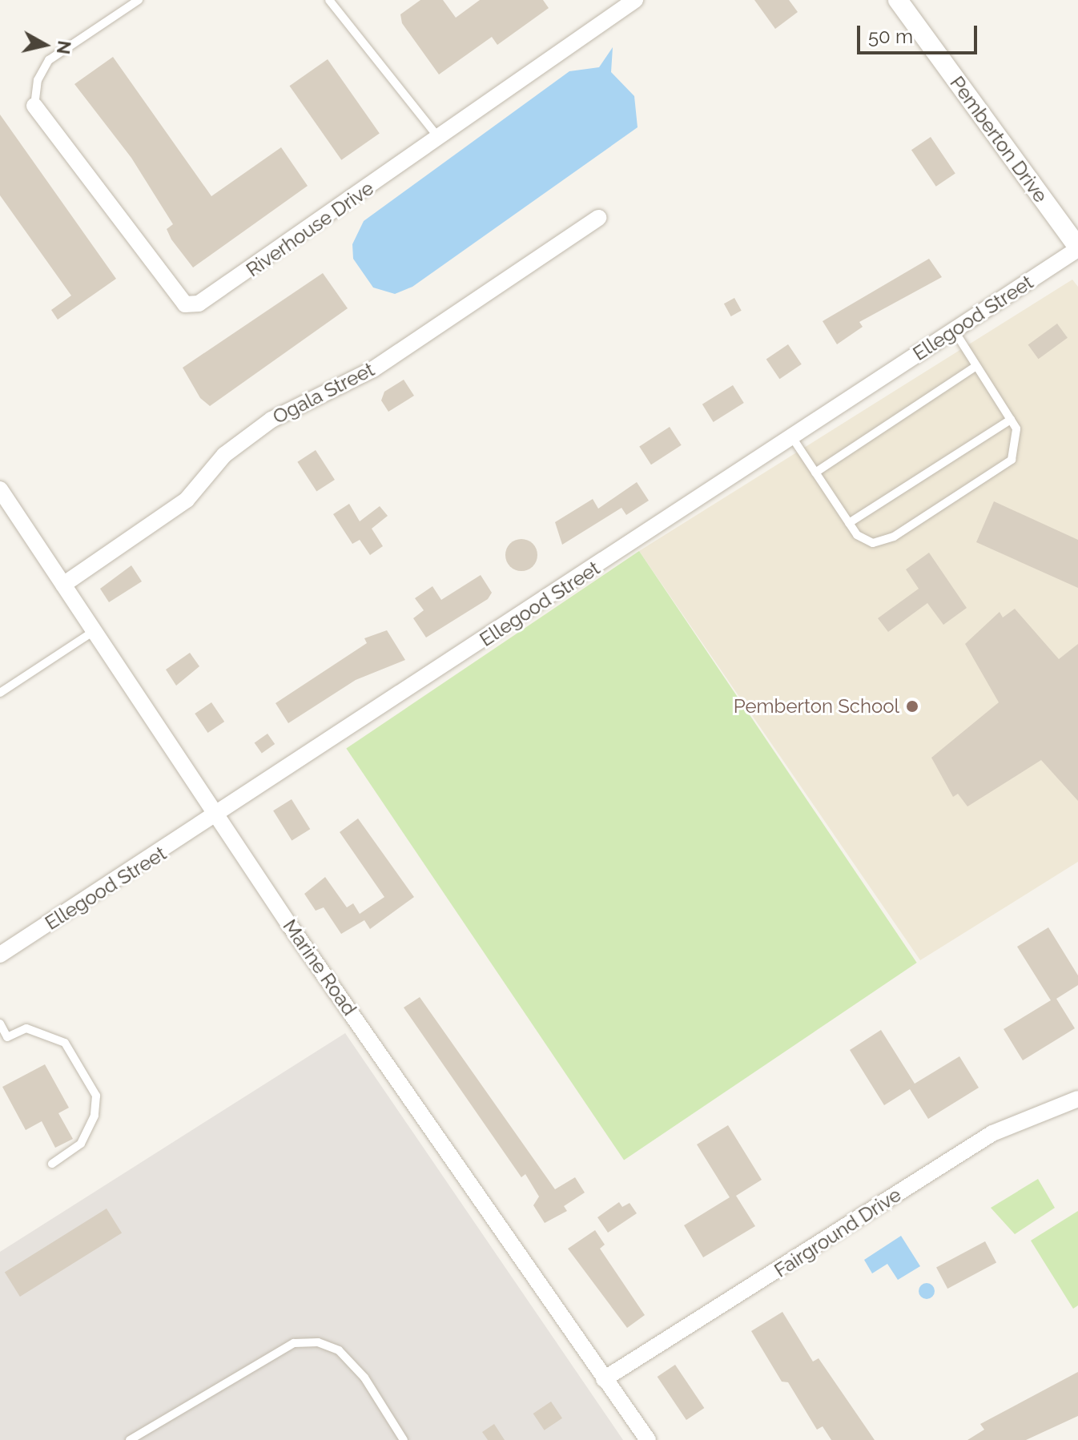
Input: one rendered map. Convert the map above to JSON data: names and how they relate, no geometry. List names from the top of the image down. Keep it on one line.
{"streets":{"street":["Pemberton Drive","Riverhouse Drive","Ellegood Street","Ogala Street","Marine Road","Fairground Drive"]},"crossings":[["Pemberton Drive","Ellegood Street"],["Ellegood Street","Marine Road"],["Ogala Street","Marine Road"],["Marine Road","Fairground Drive"]],"places":["Pemberton School"],"scale_bar":"50 m","north":"right"}
